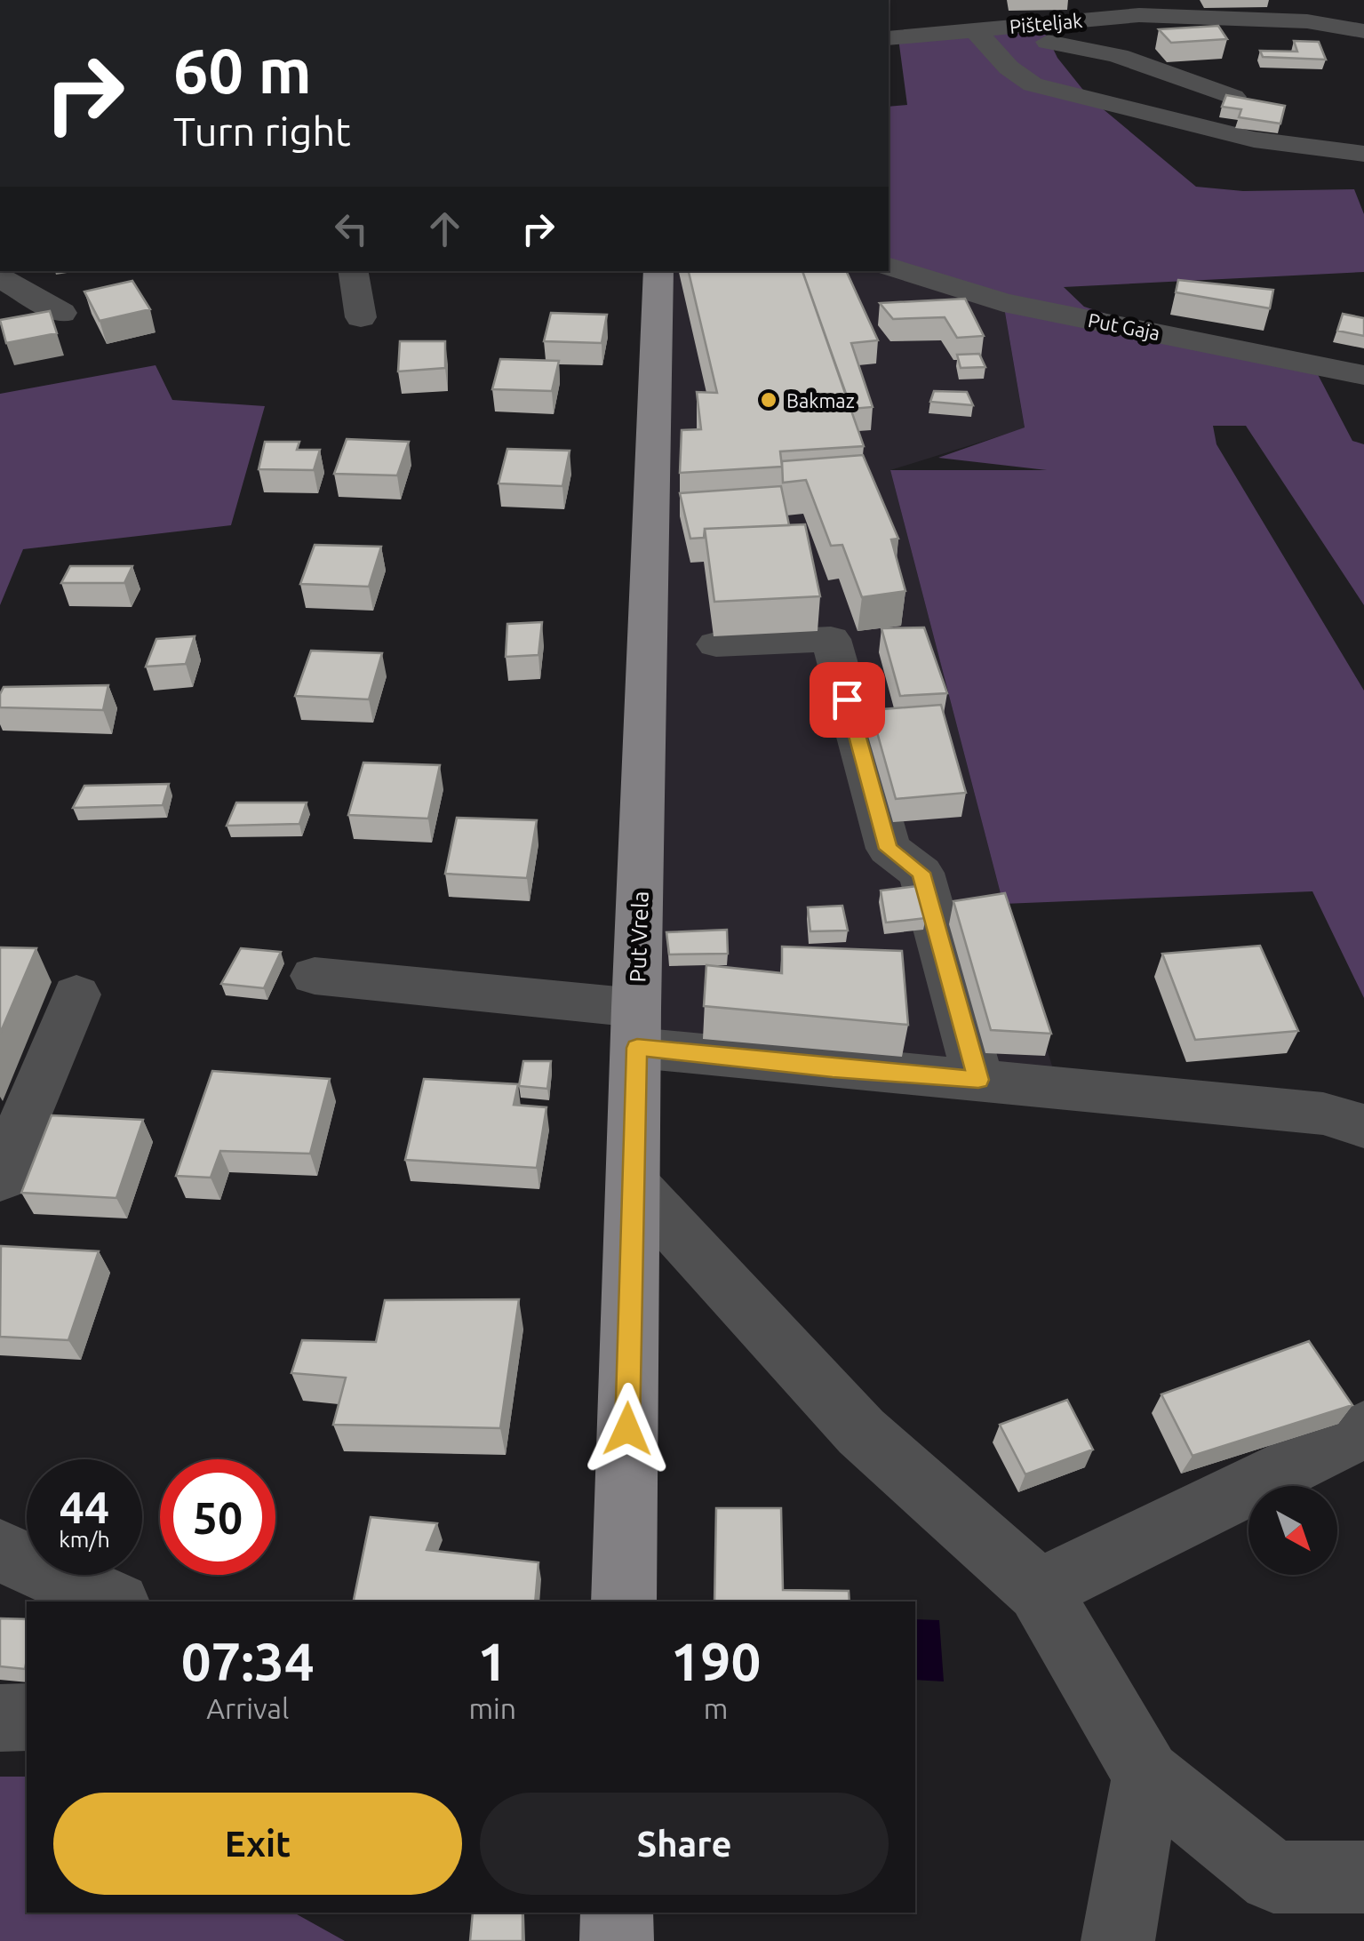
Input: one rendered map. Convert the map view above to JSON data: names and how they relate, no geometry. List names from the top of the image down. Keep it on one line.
{"streets":{"main road":["Put Vrela"],"street":["Pišteljak","Put Gaja"]},"places":["Bakmaz"],"north":"bottom right","page":{"turn":["60 m","Turn right"],"speed":"44 km/h","limit":"50","eta":["07:34","Arrival","1","min","190","m"],"buttons":["Exit","Share"]}}
